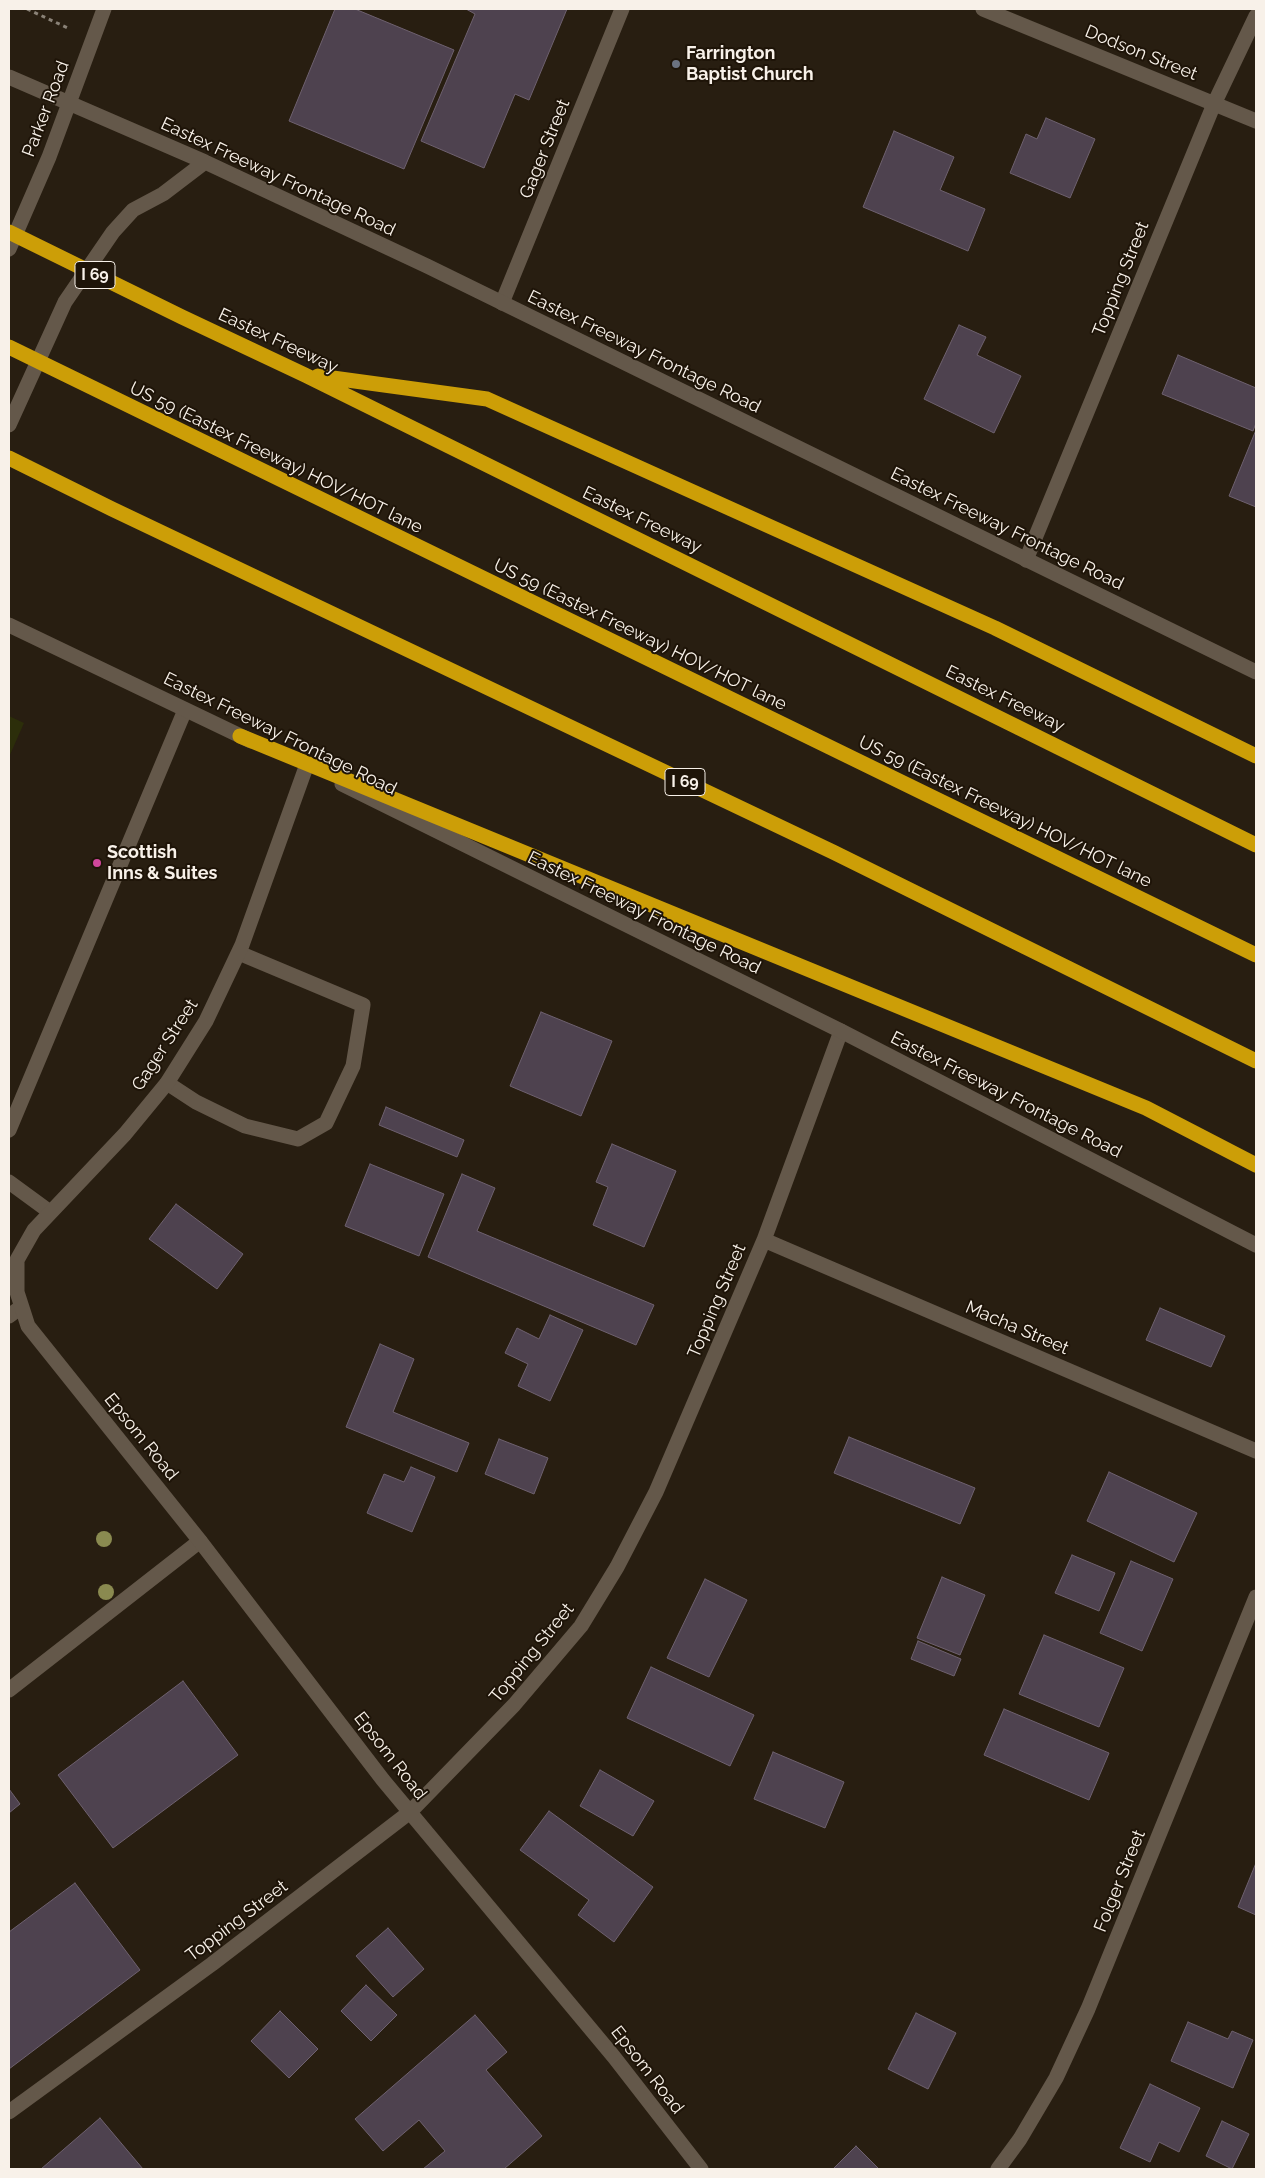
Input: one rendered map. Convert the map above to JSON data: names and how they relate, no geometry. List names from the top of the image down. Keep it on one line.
{"streets":{"highway":["I 69","Eastex Freeway","US 59 (Eastex Freeway) HOV/HOT lane"],"street":["Dodson Street","Parker Road","Gager Street","Eastex Freeway Frontage Road","Topping Street","Macha Street","Epsom Road","Folger Street"]},"crossings":[["Dodson Street","Topping Street"],["Parker Road","Eastex Freeway Frontage Road"],["Gager Street","Eastex Freeway Frontage Road"],["Gager Street","Epsom Road"],["Eastex Freeway Frontage Road","Topping Street"],["Topping Street","Macha Street"],["Topping Street","Epsom Road"]],"places":["Farrington Baptist Church","Scottish Inns & Suites"]}
